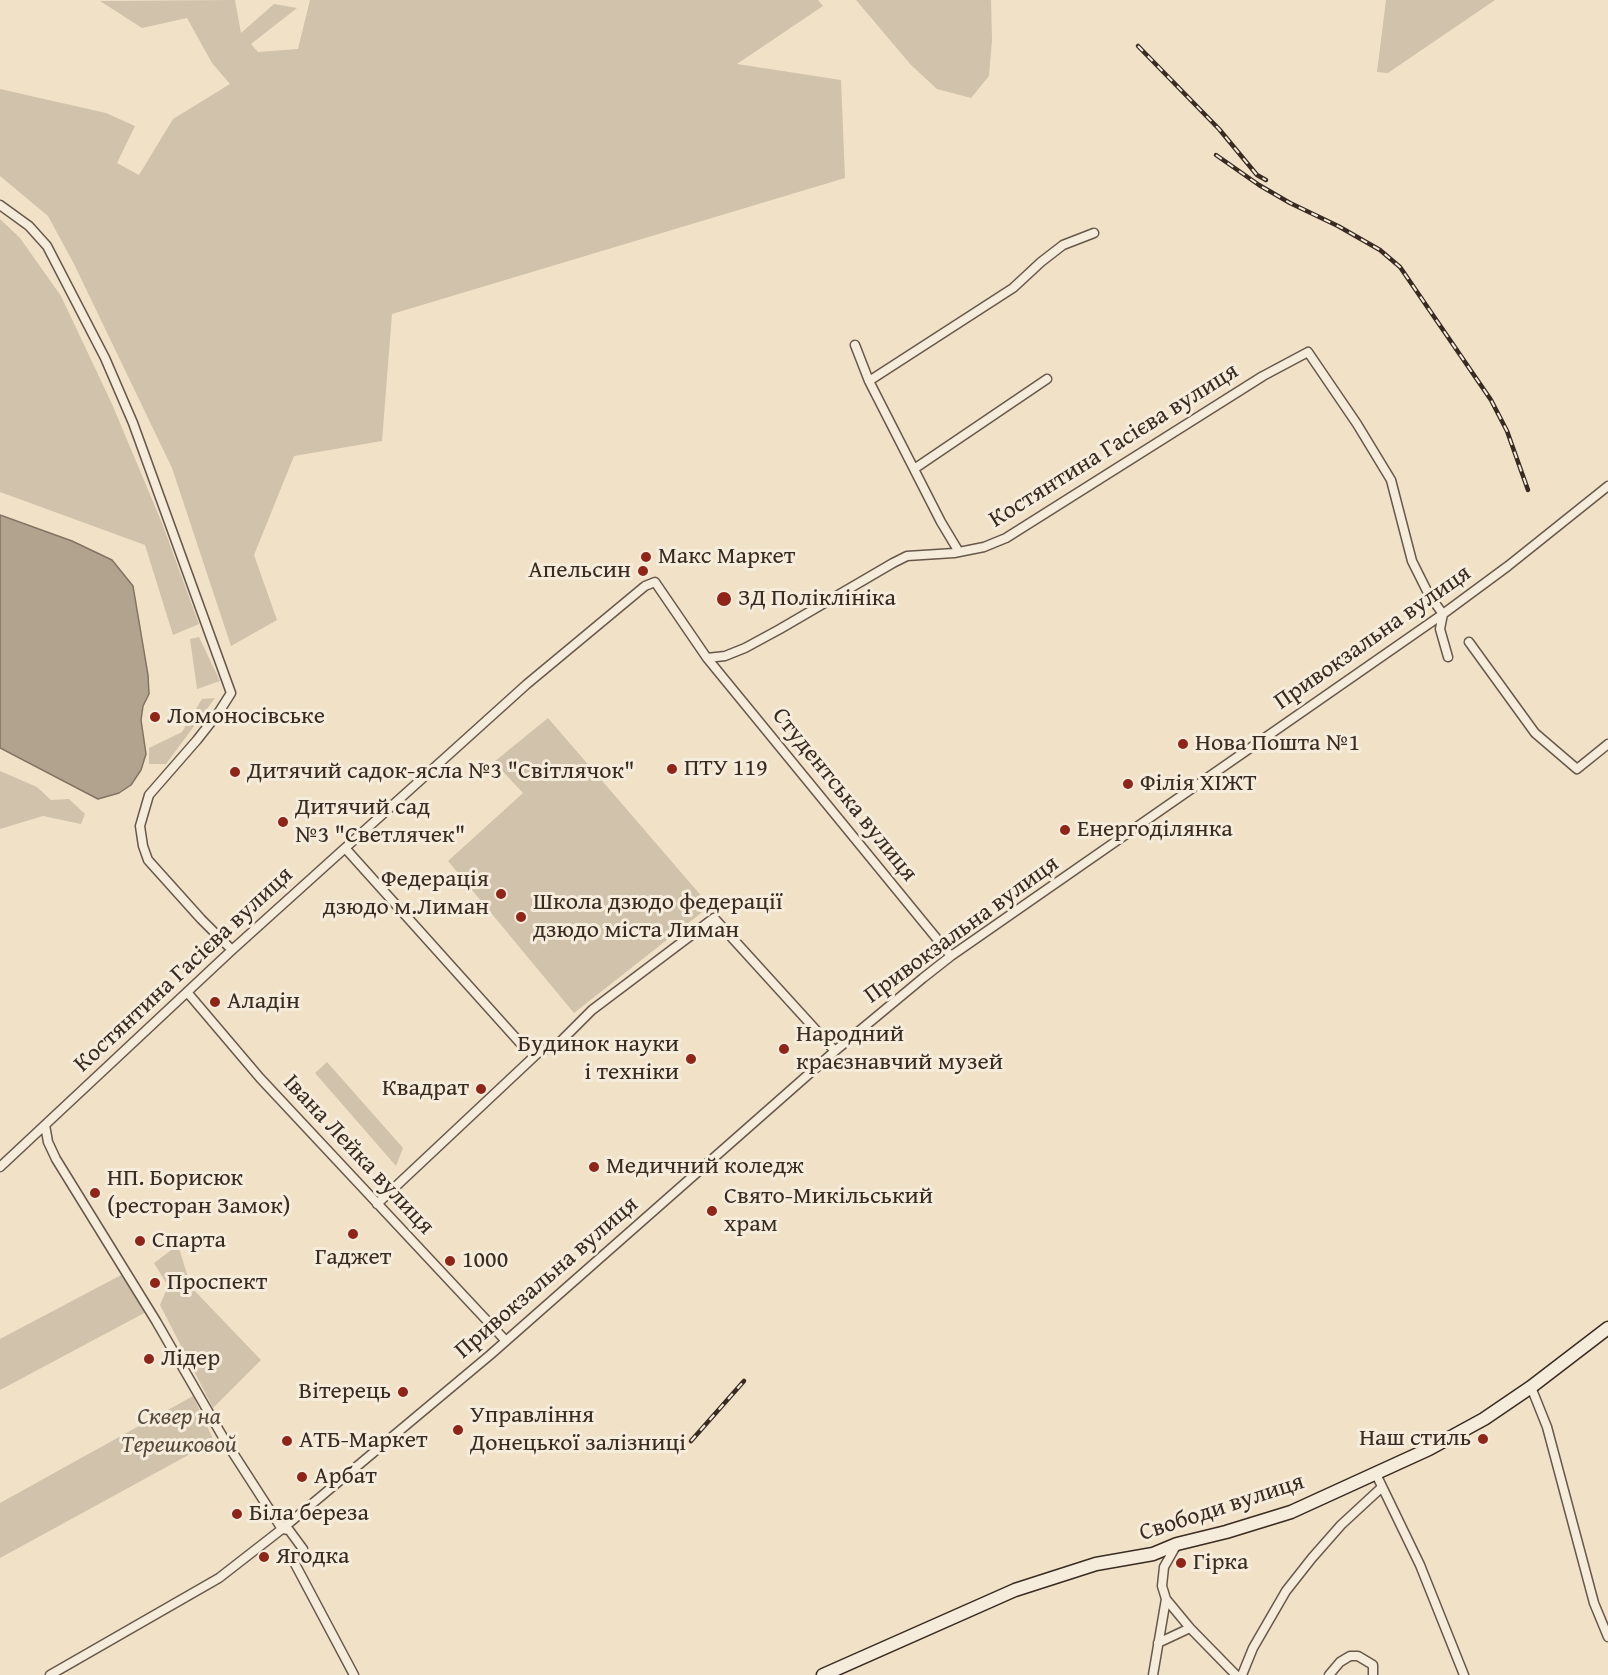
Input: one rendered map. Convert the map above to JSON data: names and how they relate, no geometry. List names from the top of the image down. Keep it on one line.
{"streets":{"main road":["Свободи вулиця"],"street":["Костянтина Гасієва вулиця","Привокзальна вулиця","Студентська вулиця","Івана Лейка вулиця"]},"crossings":[["Костянтина Гасієва вулиця","Привокзальна вулиця"],["Костянтина Гасієва вулиця","Студентська вулиця"],["Костянтина Гасієва вулиця","Івана Лейка вулиця"],["Привокзальна вулиця","Студентська вулиця"],["Привокзальна вулиця","Івана Лейка вулиця"]],"parks":["Сквер на Терешковой"],"places":["Макс Маркет","Апельсин","ЗД Поліклініка","Ломоносівське","Нова Пошта №1","ПТУ 119","Дитячий садок-ясла №3 \"Світлячок\"","Філія ХІЖТ","Дитячий сад №3 \"Светлячек\"","Енергоділянка","Федерація дзюдо м.Лиман","Школа дзюдо федерації дзюдо міста Лиман","Аладін","Народний краєзнавчий музей","Будинок науки і техніки","Квадрат","Медичний коледж","НП. Борисюк (ресторан Замок)","Свято-Микільський храм","Гаджет","Спарта","1000","Проспект","Лідер","Вітерець","Управління Донецької залізниці","Наш стиль","АТБ-Маркет","Арбат","Біла береза","Ягодка","Гірка"]}
